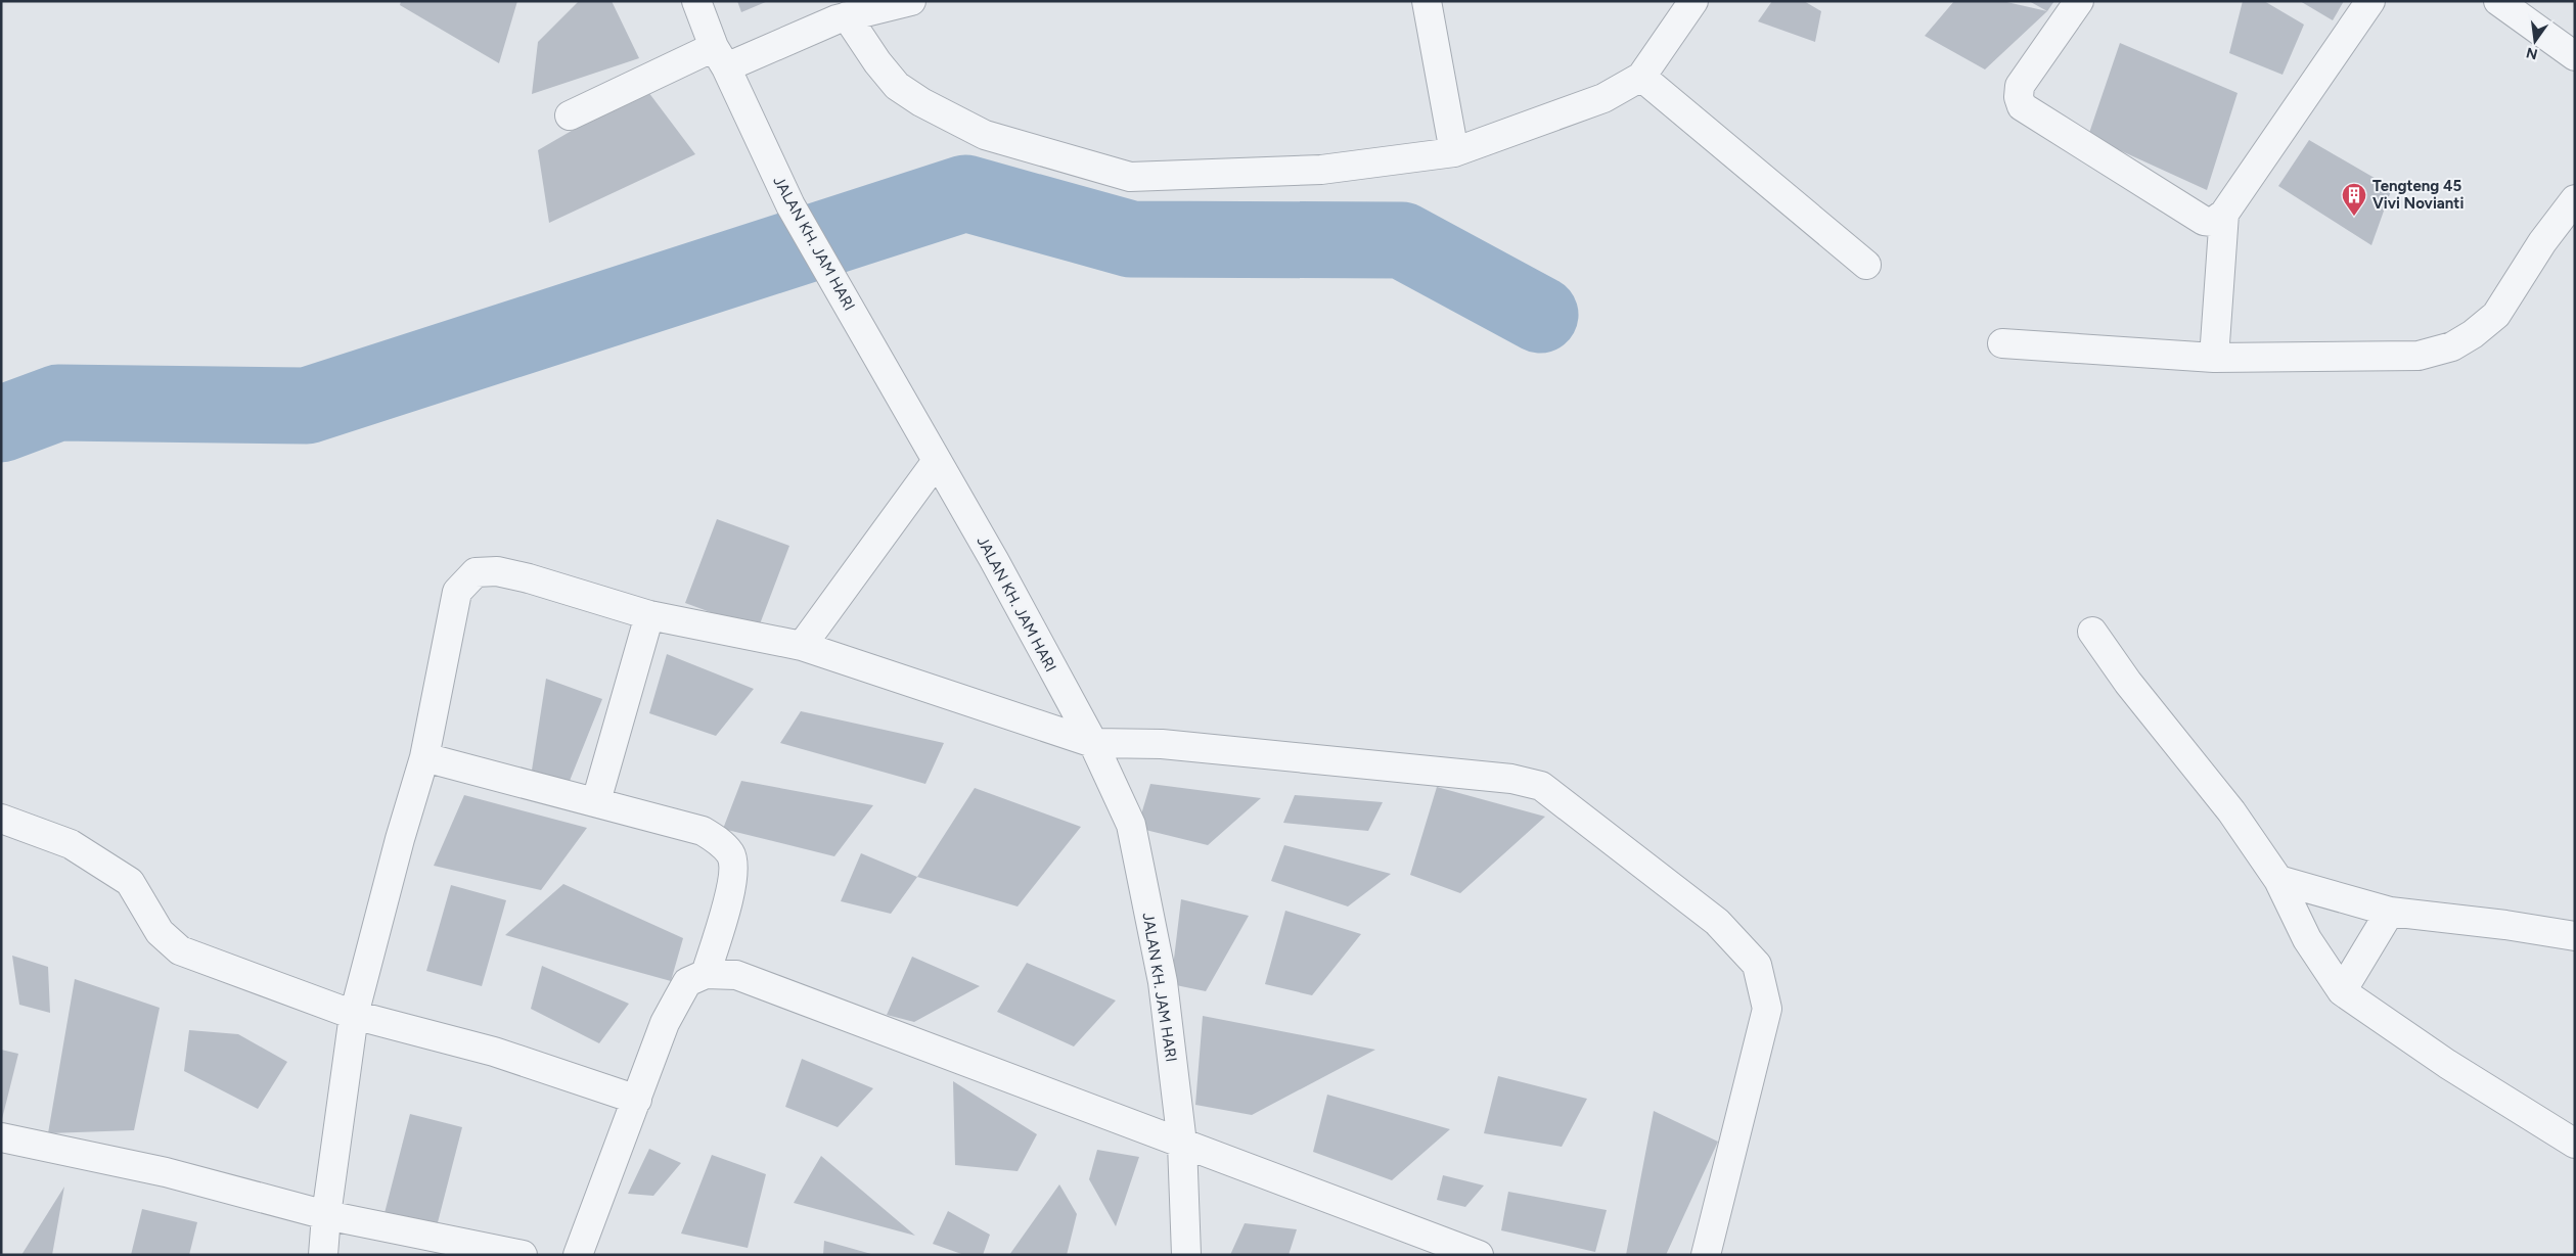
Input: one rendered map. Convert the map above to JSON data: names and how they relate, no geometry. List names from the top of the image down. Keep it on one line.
{"streets":{"street":["JALAN KH. JAM HARI"]},"places":{"building":["Tengteng 45 Vivi Novianti"]},"north":"bottom"}
